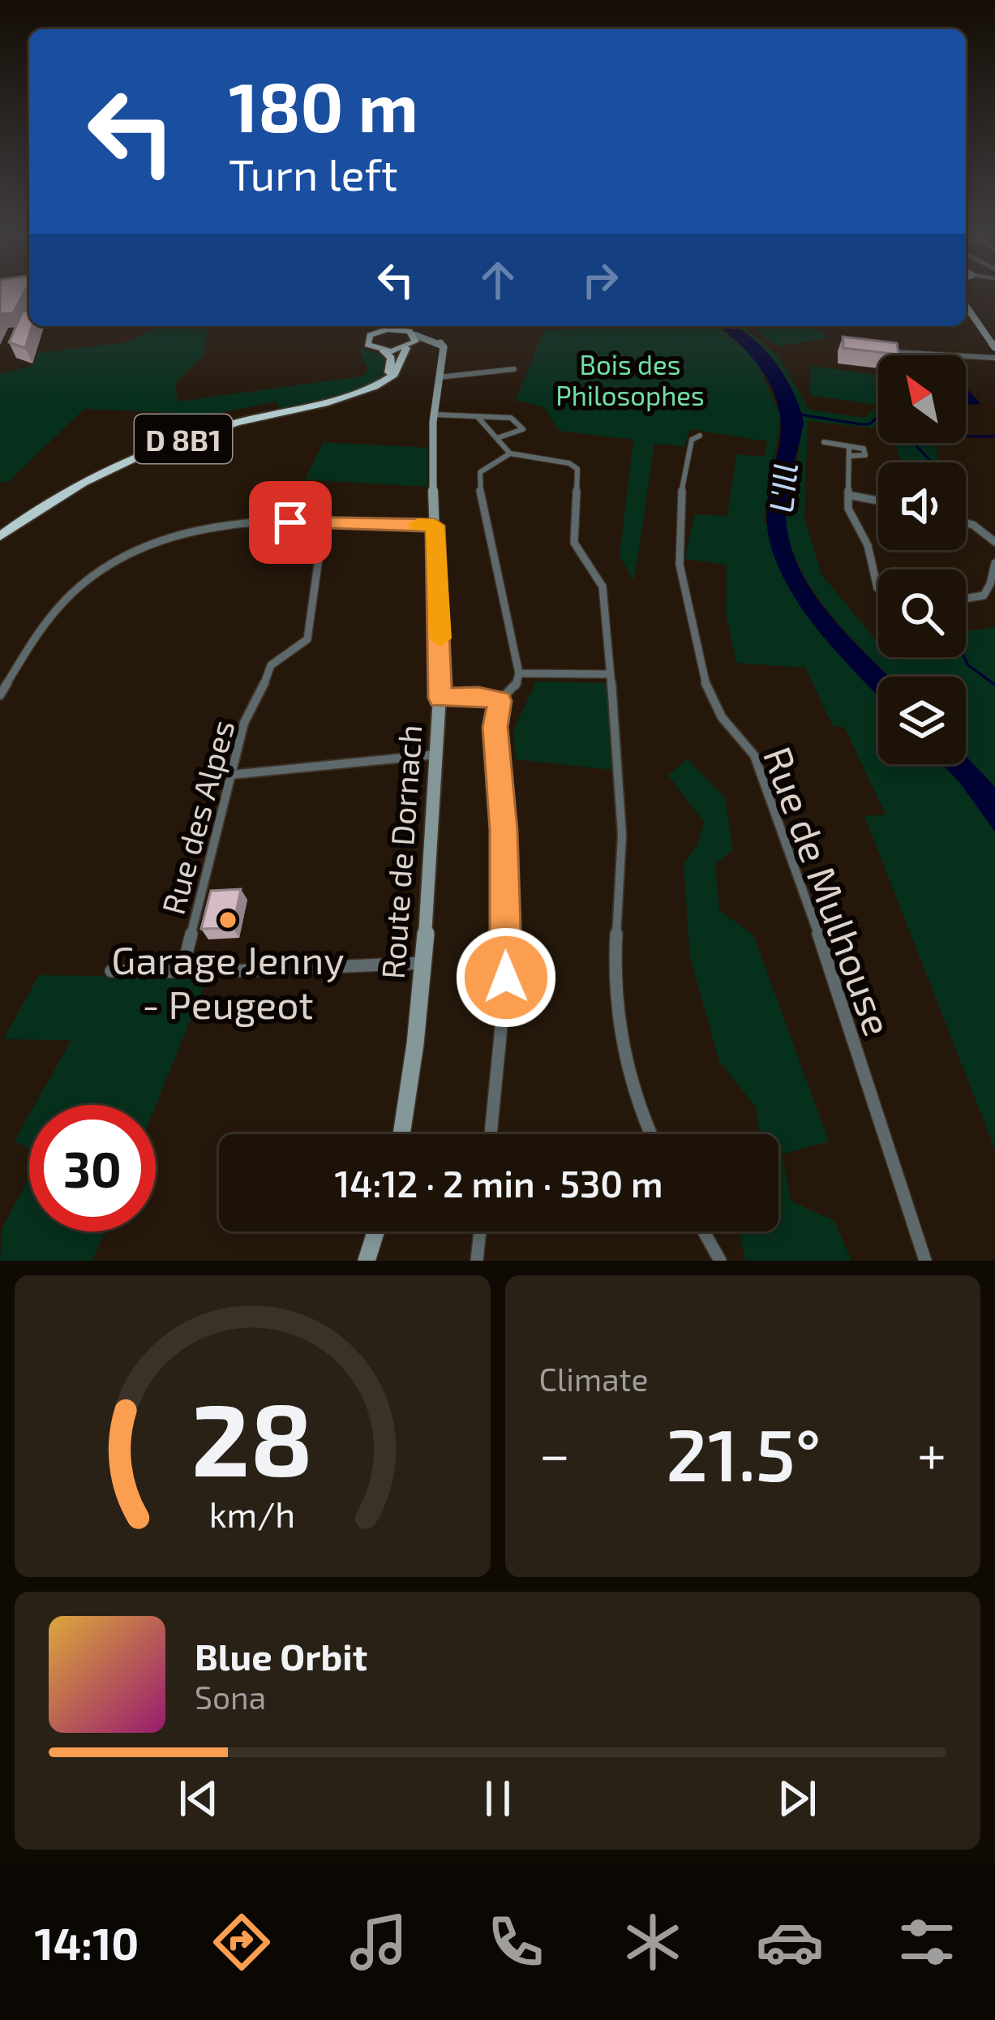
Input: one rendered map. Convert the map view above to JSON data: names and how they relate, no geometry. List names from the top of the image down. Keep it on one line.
{"streets":{"highway":["D 8B1"],"main road":["Route de Dornach"],"street":["Rue des Alpes","Rue de Mulhouse"]},"water":["L'Ill"],"parks":["Bois des Philosophes"],"places":["Garage Jenny - Peugeot"],"north":"top left","page":{"turn":["180 m","Turn left"],"limit":"30","trip":"14:12 · 2 min · 530 m","tile":"Climate","heat":["−","21.5°","+"],"song":["Blue Orbit","Sona"],"tabs":"14:10","gauge":["28","km/h"]}}
